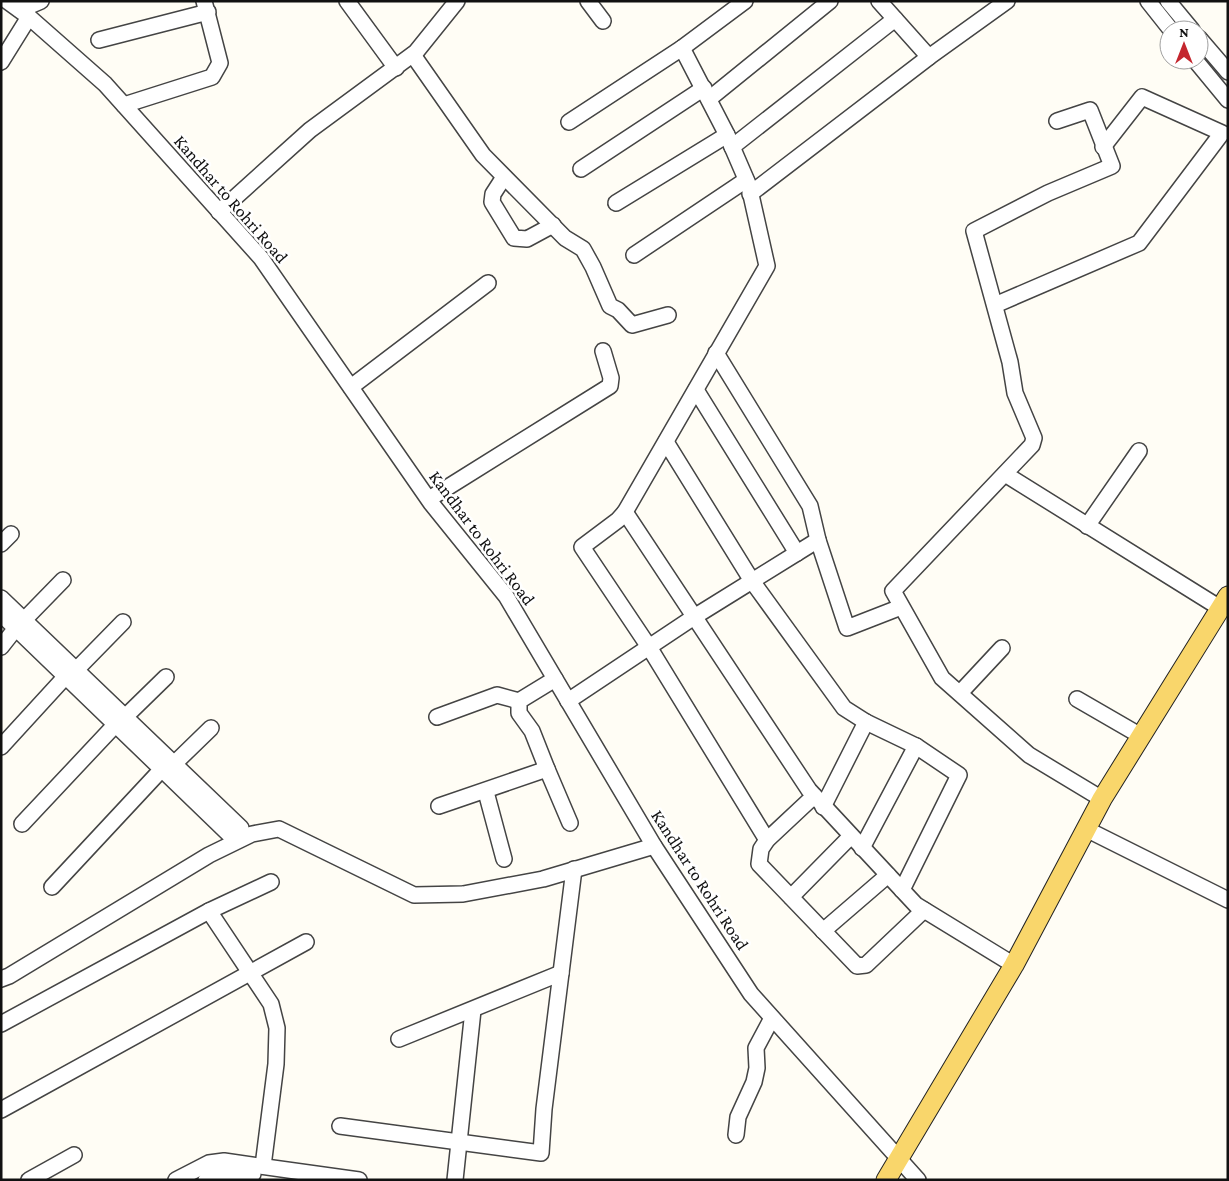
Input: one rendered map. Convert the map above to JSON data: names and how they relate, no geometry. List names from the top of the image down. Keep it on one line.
{"streets":{"street":["Kandhar to Rohri Road"]},"north":"top"}
